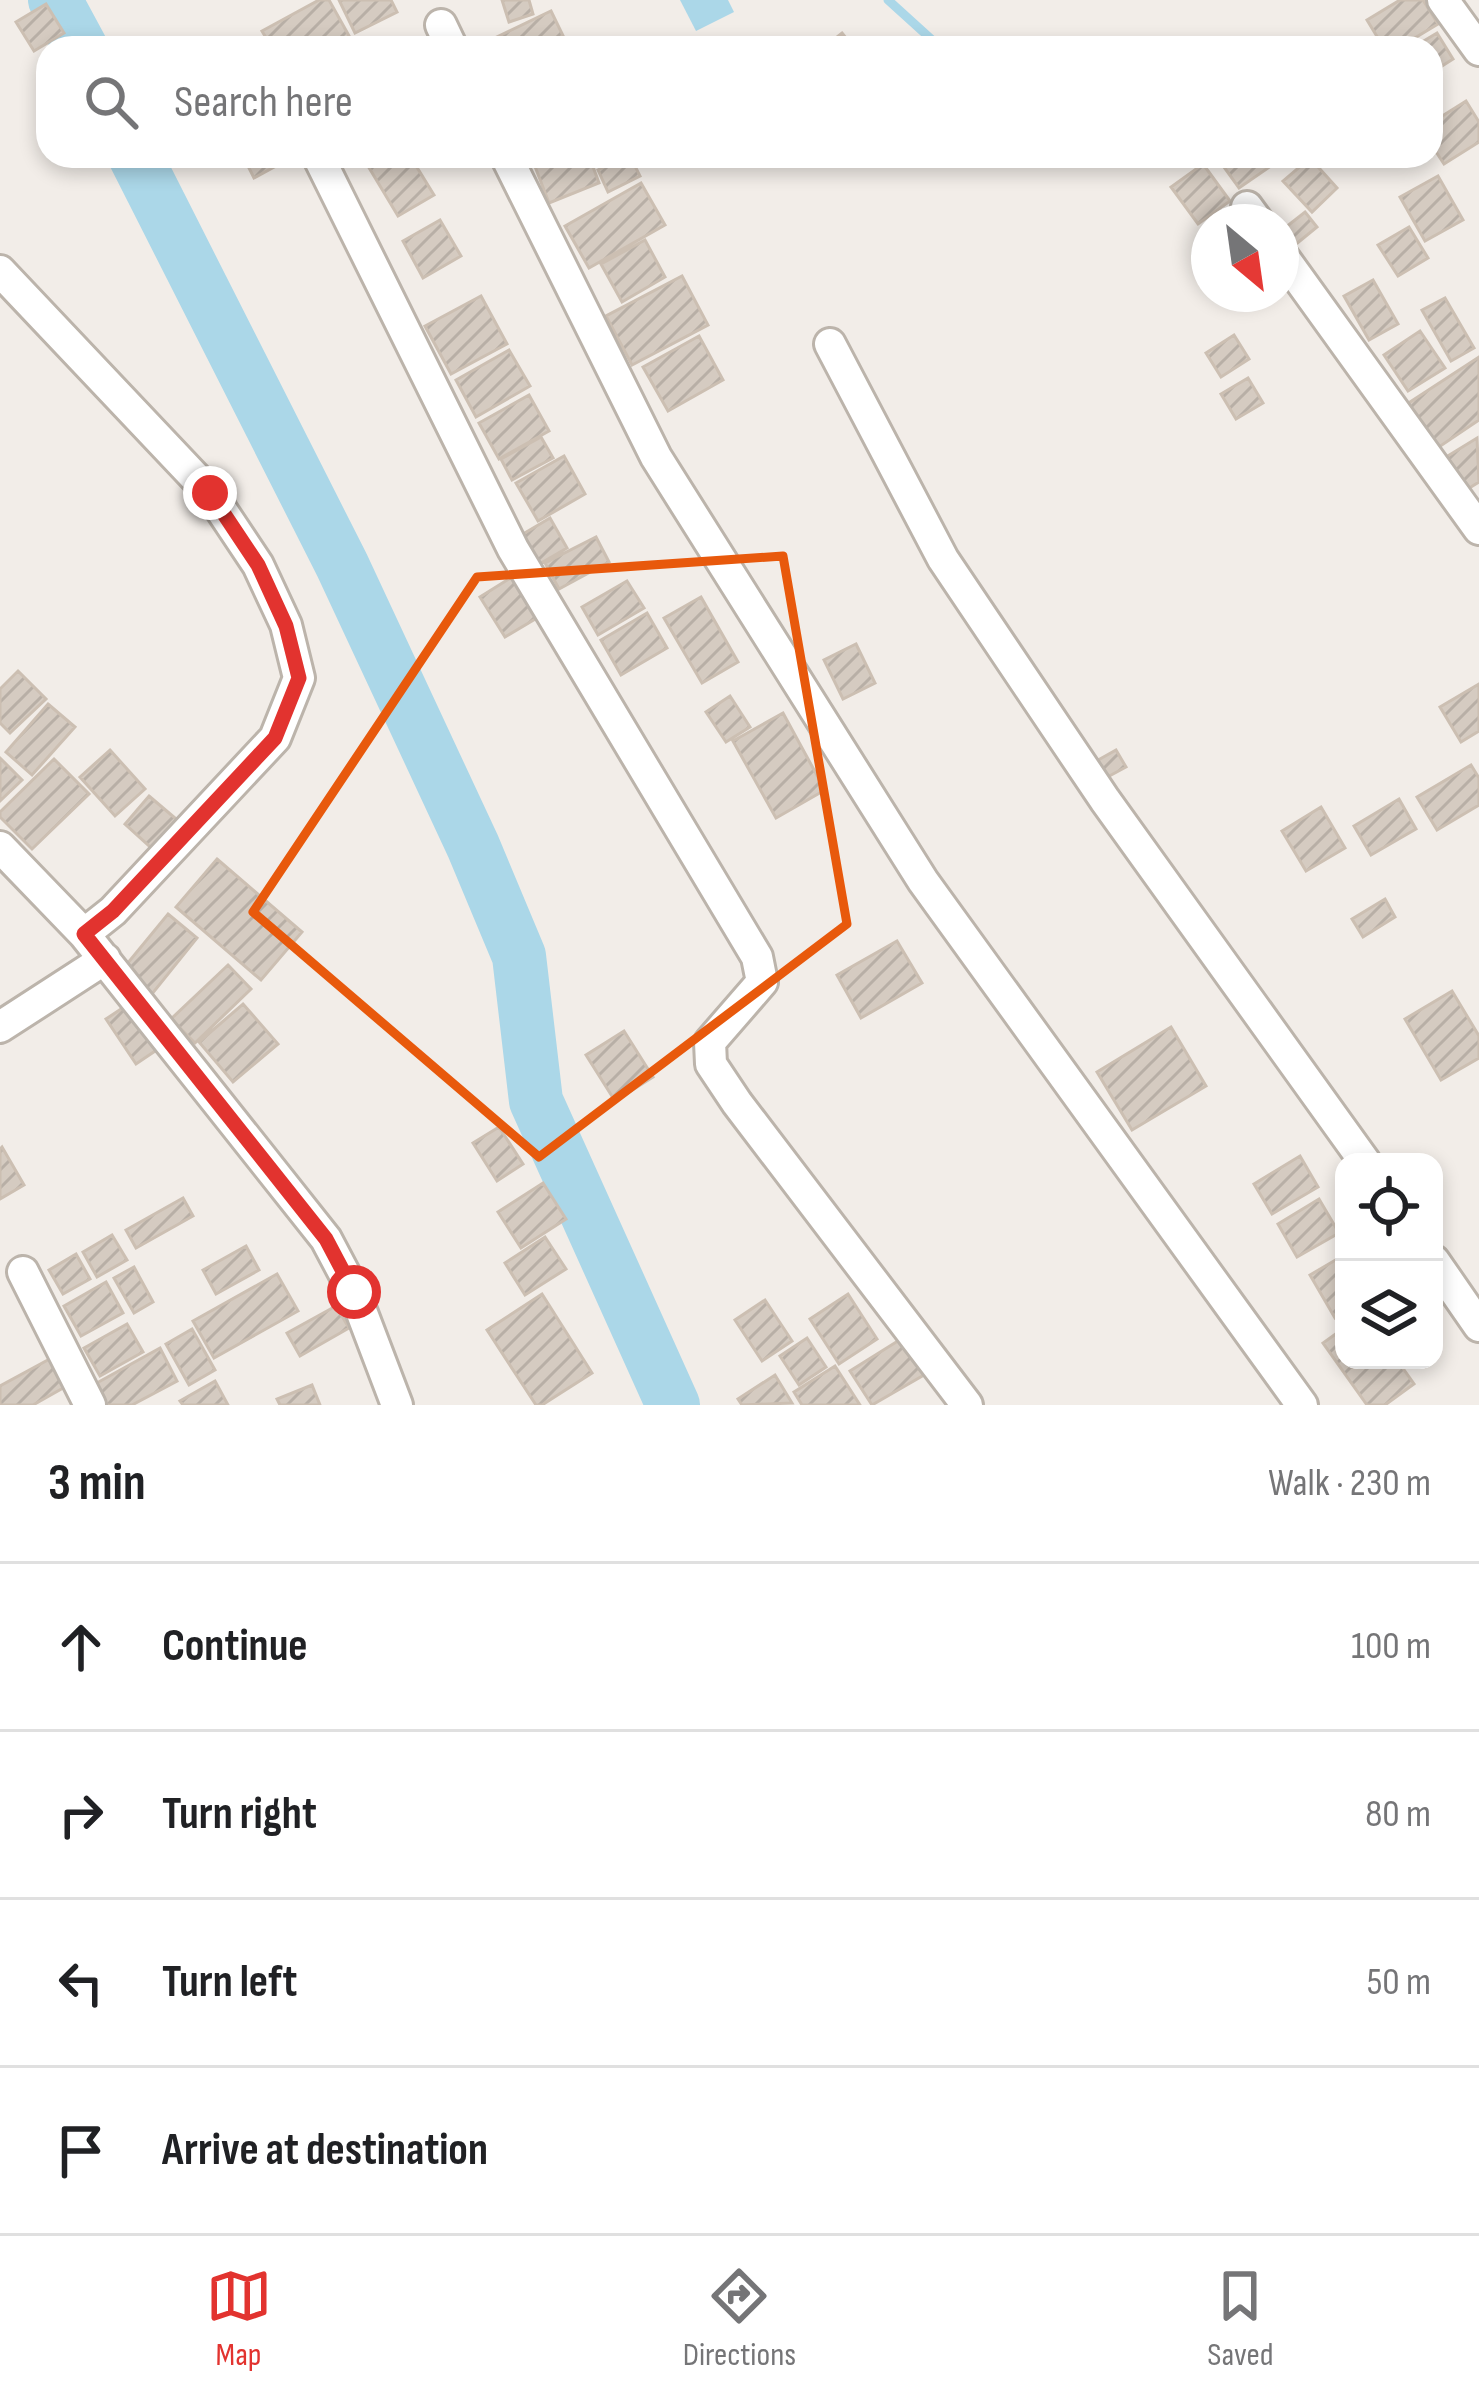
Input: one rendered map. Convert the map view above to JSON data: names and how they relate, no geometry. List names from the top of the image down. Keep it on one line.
{"north":"bottom right","page":{"search":"Search here","heading":["3 min","Walk · 230 m"],"list":[["Continue","100 m"],["Turn right","80 m"],["Turn left","50 m"],"Arrive at destination"],"nav":["Map","Directions","Saved"]}}
